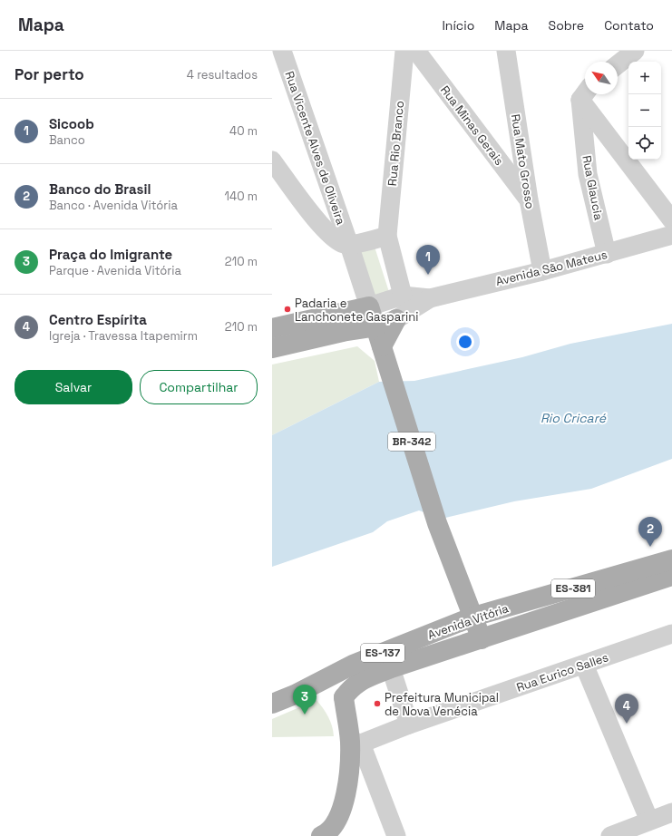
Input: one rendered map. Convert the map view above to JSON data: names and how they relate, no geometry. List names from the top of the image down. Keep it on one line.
{"streets":{"main road":["Avenida São Mateus","BR-342","ES-381","Avenida Vitória","ES-137"],"street":["Rua Minas Gerais","Rua Rio Branco","Rua Vicente Alves de Oliveira","Rua Mato Grosso","Rua Glaucia","Rua Eurico Salles"]},"crossings":[["Rua Minas Gerais","Rua Mato Grosso"],["Rua Rio Branco","Avenida São Mateus"],["Rua Vicente Alves de Oliveira","Avenida São Mateus"],["Rua Vicente Alves de Oliveira","BR-342"],["Rua Mato Grosso","Avenida São Mateus"],["Rua Glaucia","Avenida São Mateus"],["Avenida São Mateus","BR-342"],["BR-342","Avenida Vitória"]],"water":["Rio Cricaré"],"places":["Padaria e Lanchonete Gasparini","Prefeitura Municipal de Nova Venécia"],"north":"top left","page":{"header":"Mapa","nav":["Início","Mapa","Sobre","Contato"],"heading":["Por perto","4 resultados"],"map_buttons":["+","−"],"list":[{"mark":"1","name":"Sicoob","note":"Banco","value":"40 m"},{"mark":"2","name":"Banco do Brasil","note":"Banco · Avenida Vitória","value":"140 m"},{"mark":"3","name":"Praça do Imigrante","note":"Parque · Avenida Vitória","value":"210 m"},{"mark":"4","name":"Centro Espírita","note":"Igreja · Travessa Itapemirm","value":"210 m"}],"pins":["1","2","3","4"],"buttons":["Salvar","Compartilhar"]}}
